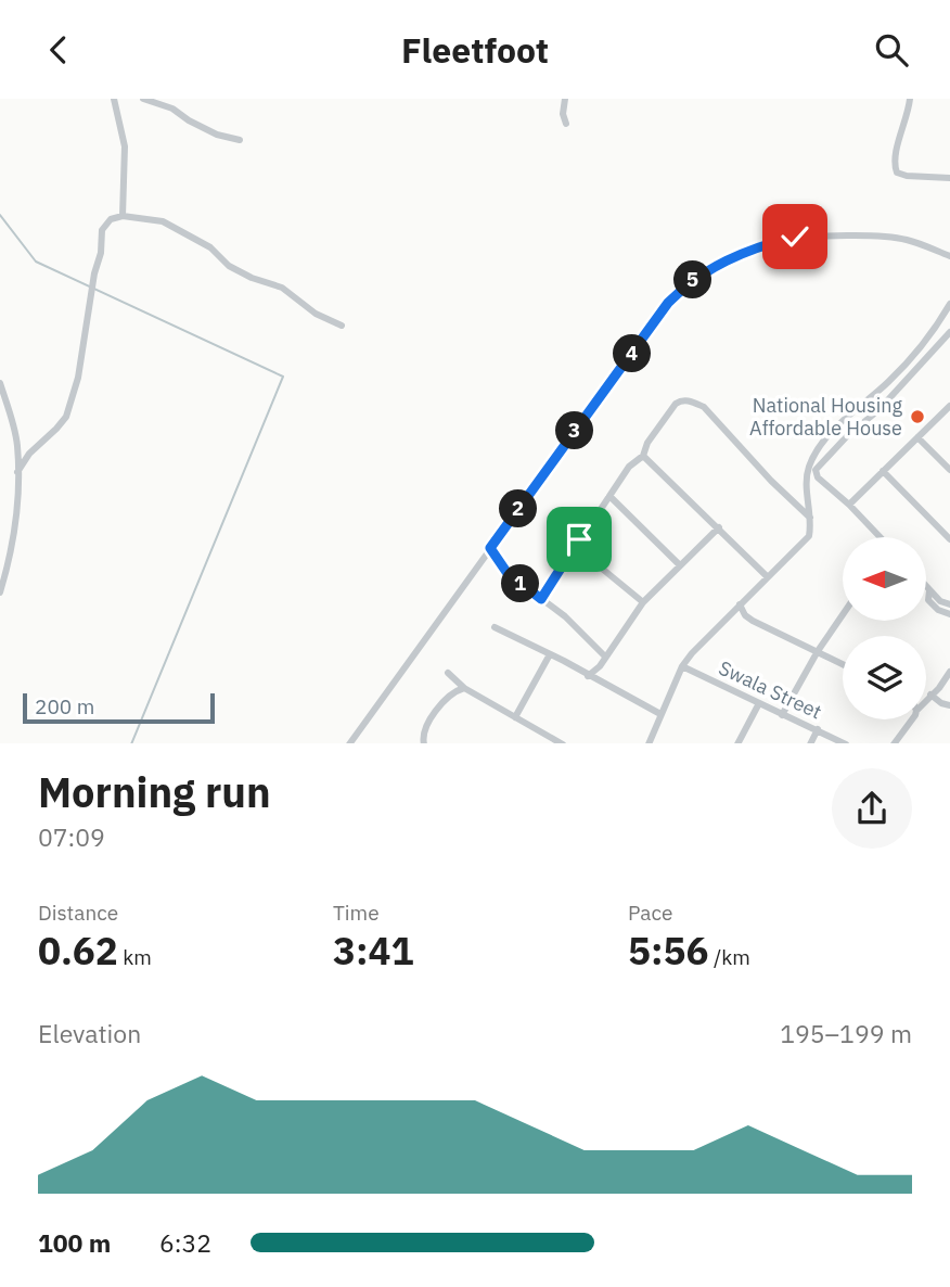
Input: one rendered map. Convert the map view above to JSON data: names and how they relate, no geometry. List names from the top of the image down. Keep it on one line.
{"streets":{"street":["Swala Street"]},"places":["National Housing Affordable House"],"scale_bar":"200 m","north":"left","page":{"header":"Fleetfoot","pins":["5","4","3","2","1"],"scale":"200 m","heading":["Morning run","07:09"],"stats":[["Distance","0.62 km"],["Time","3:41"],["Pace","5:56 /km"]],"chart":["Elevation","195–199 m"],"list":[{"name":"100 m","note":"6:32"}]}}
